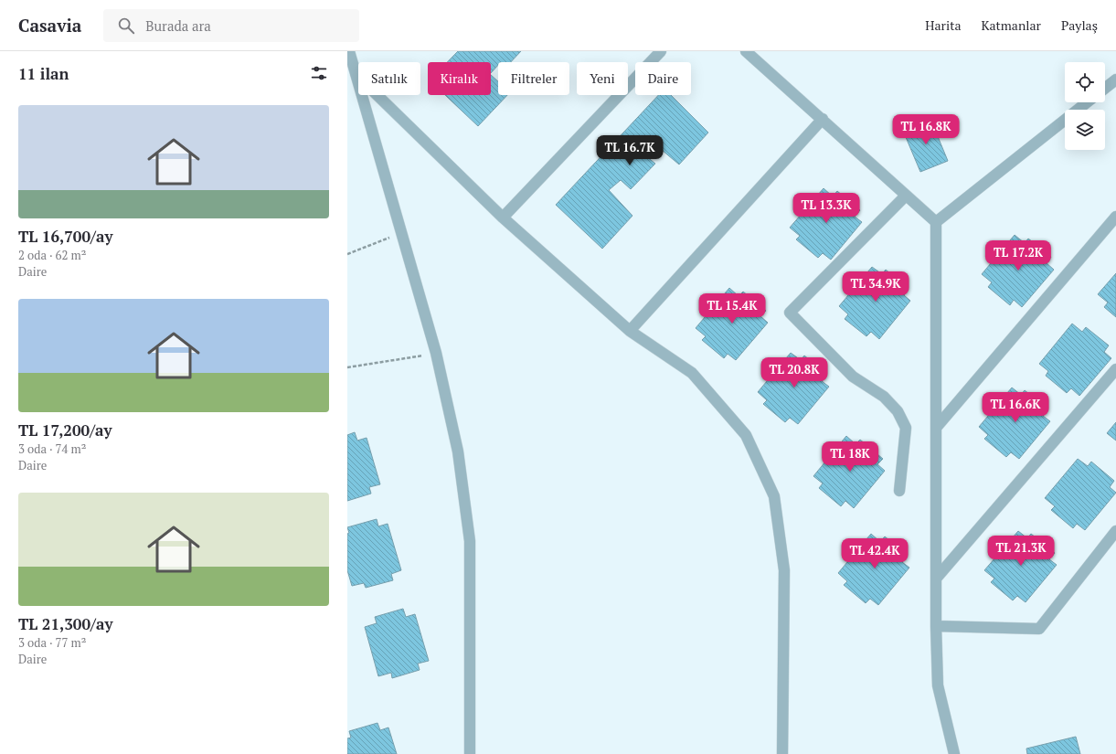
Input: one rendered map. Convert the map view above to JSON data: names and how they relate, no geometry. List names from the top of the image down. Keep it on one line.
{"page":{"header":"Casavia","search":"Burada ara","nav":["Harita","Katmanlar","Paylaş"],"heading":"11 ilan","chip":["Satılık","Kiralık","Filtreler","Yeni","Daire"],"list":[{"name":"TL 16,700/ay","note":"2 oda · 62 m² · Daire"},{"name":"TL 17,200/ay","note":"3 oda · 74 m² · Daire"},{"name":"TL 21,300/ay","note":"3 oda · 77 m² · Daire"}],"price":["TL 16.8K","TL 16.7K","TL 13.3K","TL 17.2K","TL 34.9K","TL 15.4K","TL 20.8K","TL 16.6K","TL 18K","TL 21.3K","TL 42.4K"]}}
